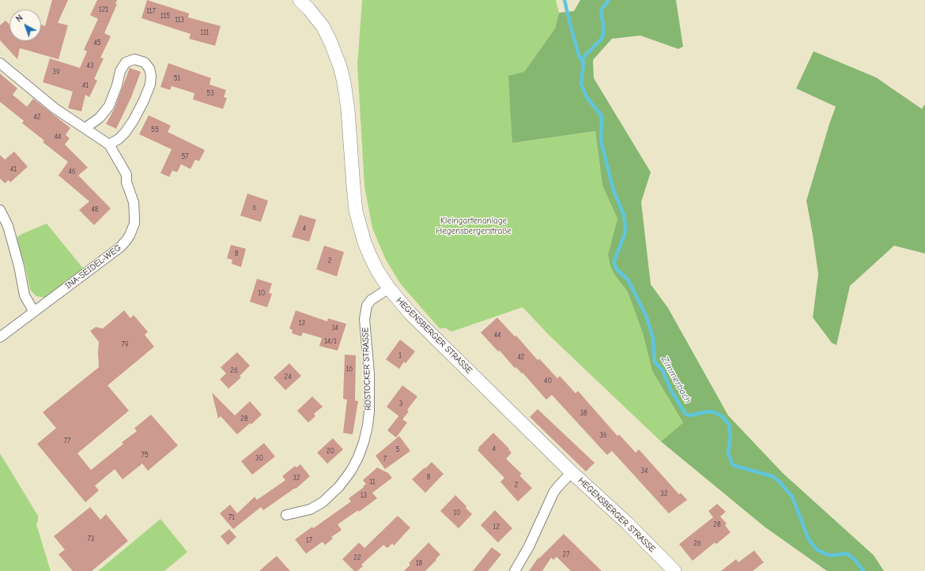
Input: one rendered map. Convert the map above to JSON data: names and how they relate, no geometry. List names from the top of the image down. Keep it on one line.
{"streets":{"street":["INA-SEIDEL-WEG","HEGENSBERGER STRASSE","ROSTOCKER STRASSE"]},"crossings":[["HEGENSBERGER STRASSE","ROSTOCKER STRASSE"]],"water":["Zimmerbach"],"parks":["Kleingartenanlage Hegensbergerstraße"],"house_numbers":["121","117","115","113","111","45","43","39","51","41","53","42","55","44","57","41","46","6","48","4","8","2","10","12","14","44","14/1","79","1","42","16","26","24","40","3","38","28","36","77","4","5","20","75","30","7","34","8","32","11","2","32","13","10","71","28","12","73","17","26","27","22","18"],"north":"top left"}
